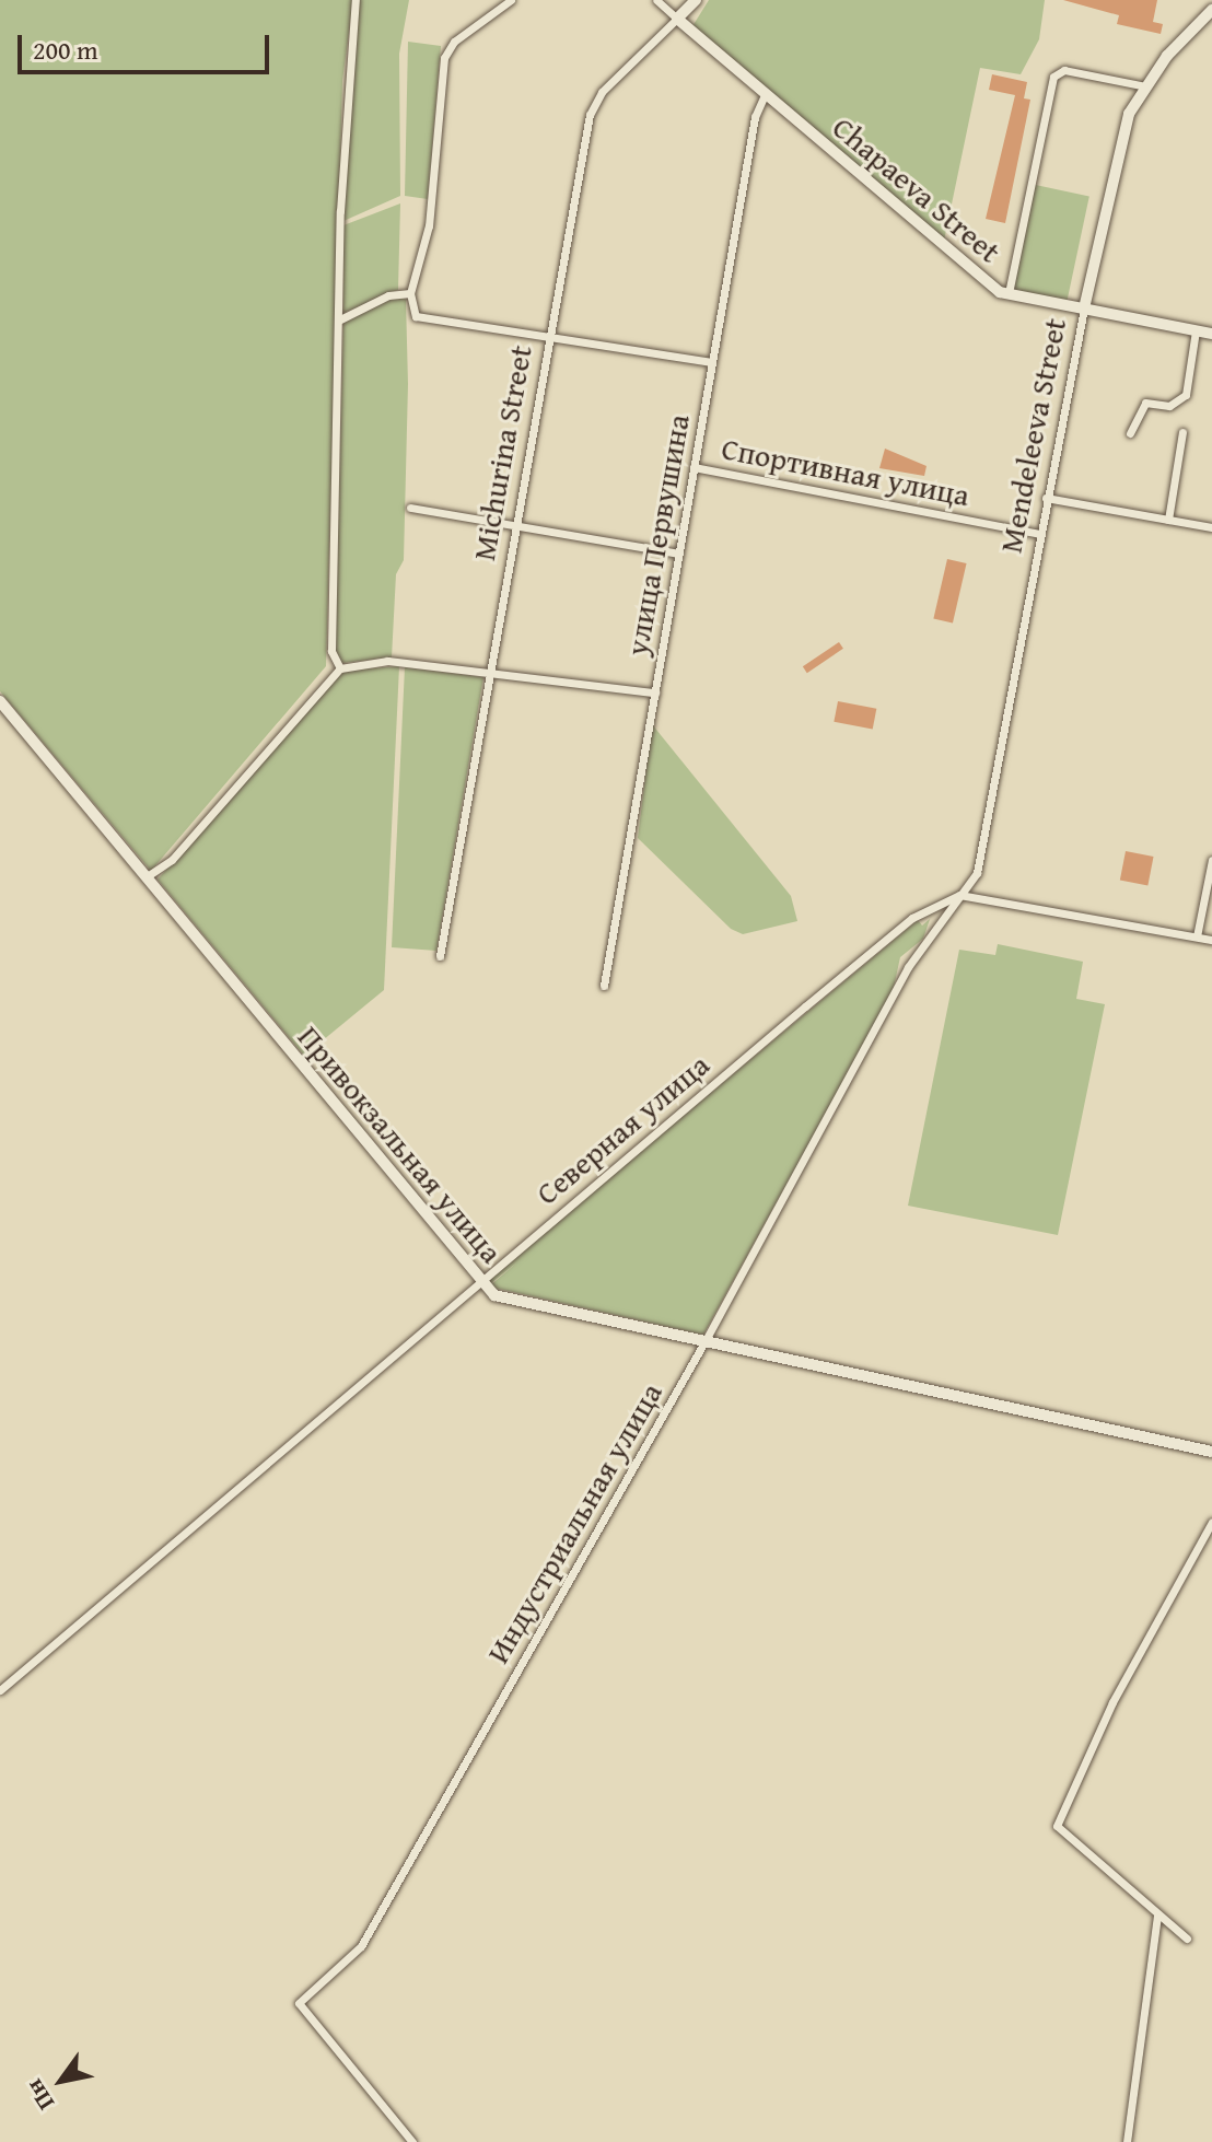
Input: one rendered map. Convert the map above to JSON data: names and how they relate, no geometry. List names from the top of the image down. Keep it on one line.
{"streets":{"main road":["Chapaeva Street","Mendeleeva Street","Michurina Street","Привокзальная улица"],"street":["Спортивная улица","улица Первушина","Северная улица","Индустриальная улица"]},"crossings":[["Chapaeva Street","Mendeleeva Street"],["Chapaeva Street","Michurina Street"],["Chapaeva Street","улица Первушина"],["Mendeleeva Street","Спортивная улица"],["Mendeleeva Street","Северная улица"],["Mendeleeva Street","Индустриальная улица"],["Спортивная улица","улица Первушина"],["Северная улица","Привокзальная улица"],["Северная улица","Индустриальная улица"],["Привокзальная улица","Индустриальная улица"]],"scale_bar":"200 m","north":"bottom left"}
